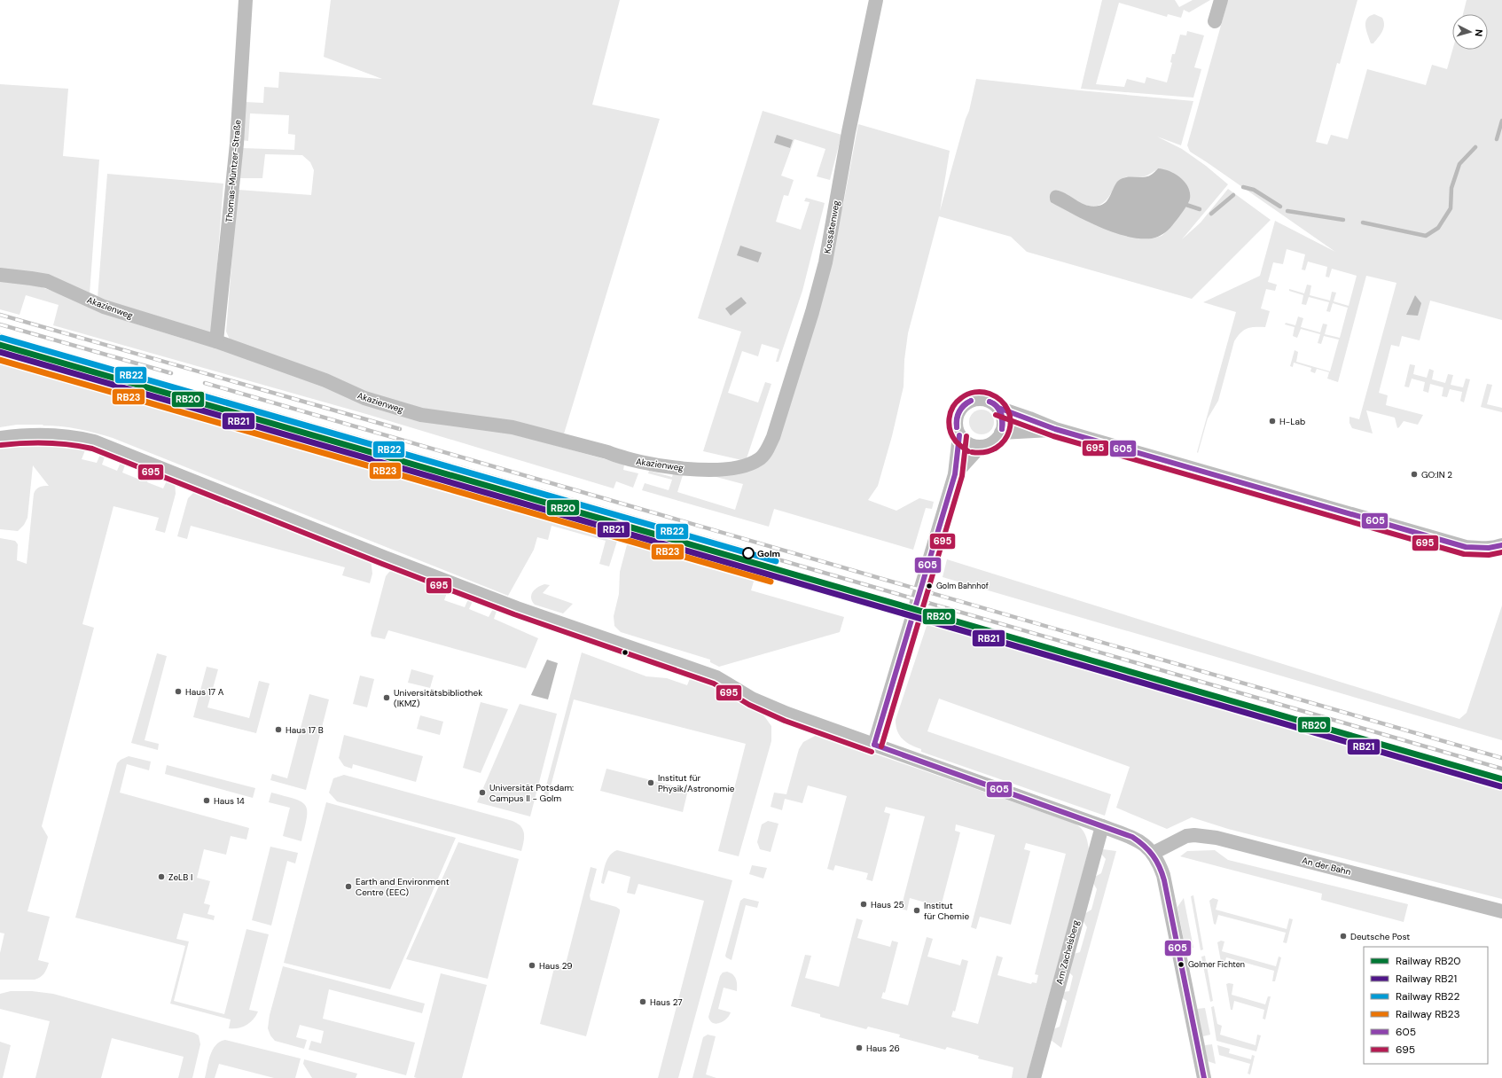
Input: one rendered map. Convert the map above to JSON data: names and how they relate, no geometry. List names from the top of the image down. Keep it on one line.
{"streets":{"street":["Thomas-Müntzer-Straße","Kossätenweg","Akazienweg","An der Bahn","Am Zachelsberg"]},"crossings":[["Thomas-Müntzer-Straße","Akazienweg"],["Kossätenweg","Akazienweg"]],"places":["H-Lab","GO:IN 2","Golm","Golm Bahnhof","Haus 17 A","Universitätsbibliothek (IKMZ)","Haus 17 B","Institut für Physik/Astronomie","Universität Potsdam: Campus II - Golm","Haus 14","ZeLB I","Earth and Environment Centre (EEC)","Haus 25","Institut für Chemie","Deutsche Post","Golmer Fichten","Haus 29","Haus 27","Haus 26"],"lines":["rail line RB22","rail line RB20","rail line RB21","rail line RB23","transit line 695","transit line 605"],"legend":["Railway RB20","Railway RB21","Railway RB22","Railway RB23","605","695"],"north":"right"}
